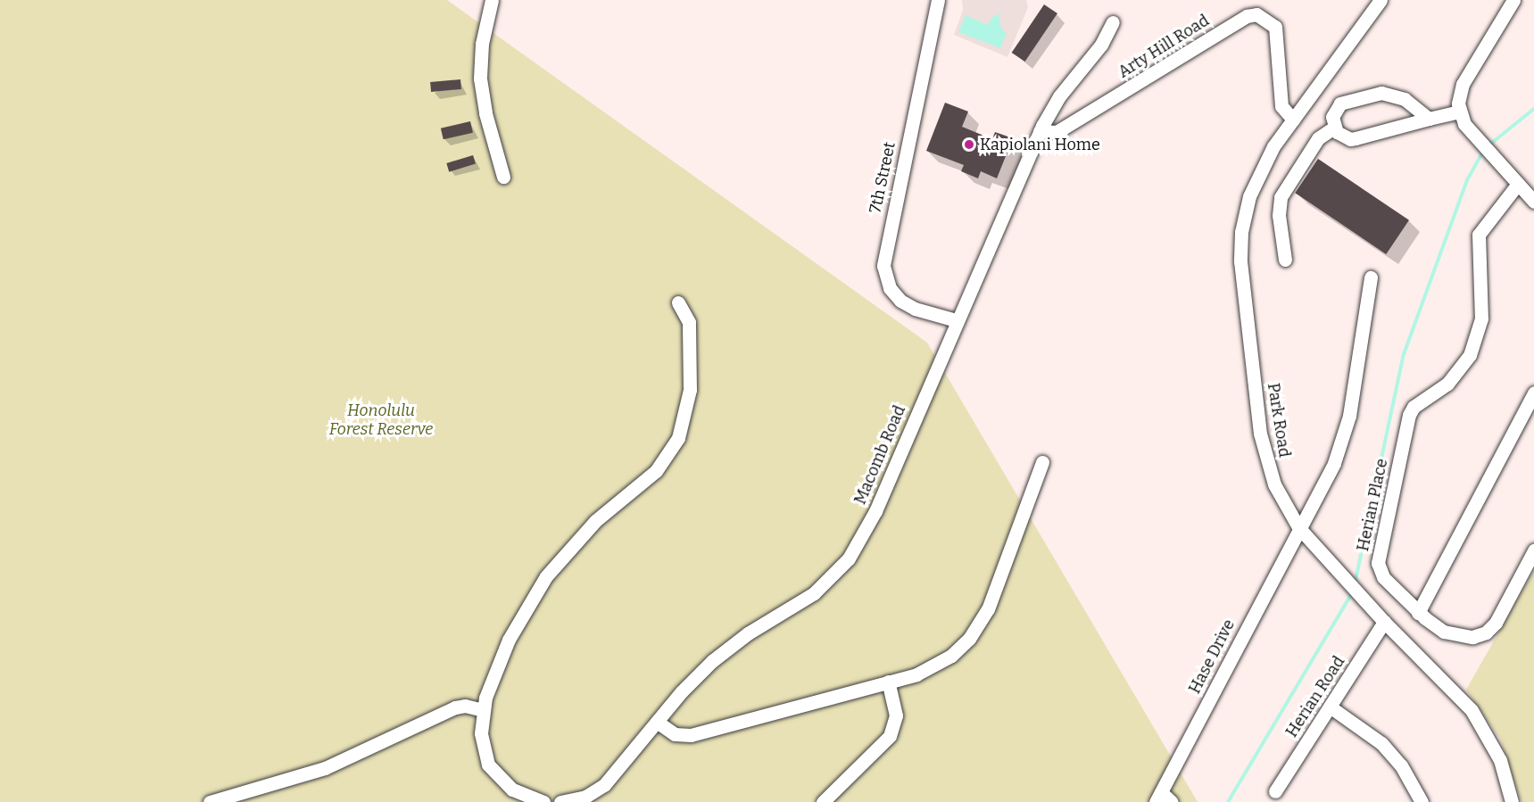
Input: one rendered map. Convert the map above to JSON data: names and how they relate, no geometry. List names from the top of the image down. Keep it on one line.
{"streets":{"street":["Arty Hill Road","7th Street","Park Road","Macomb Road","Herian Place","Hase Drive","Herian Road"]},"crossings":[["Arty Hill Road","Park Road"],["Arty Hill Road","Macomb Road"],["7th Street","Macomb Road"],["Park Road","Hase Drive"],["Park Road","Herian Road"]],"parks":["Honolulu Forest Reserve"],"places":["Kapiolani Home"]}
